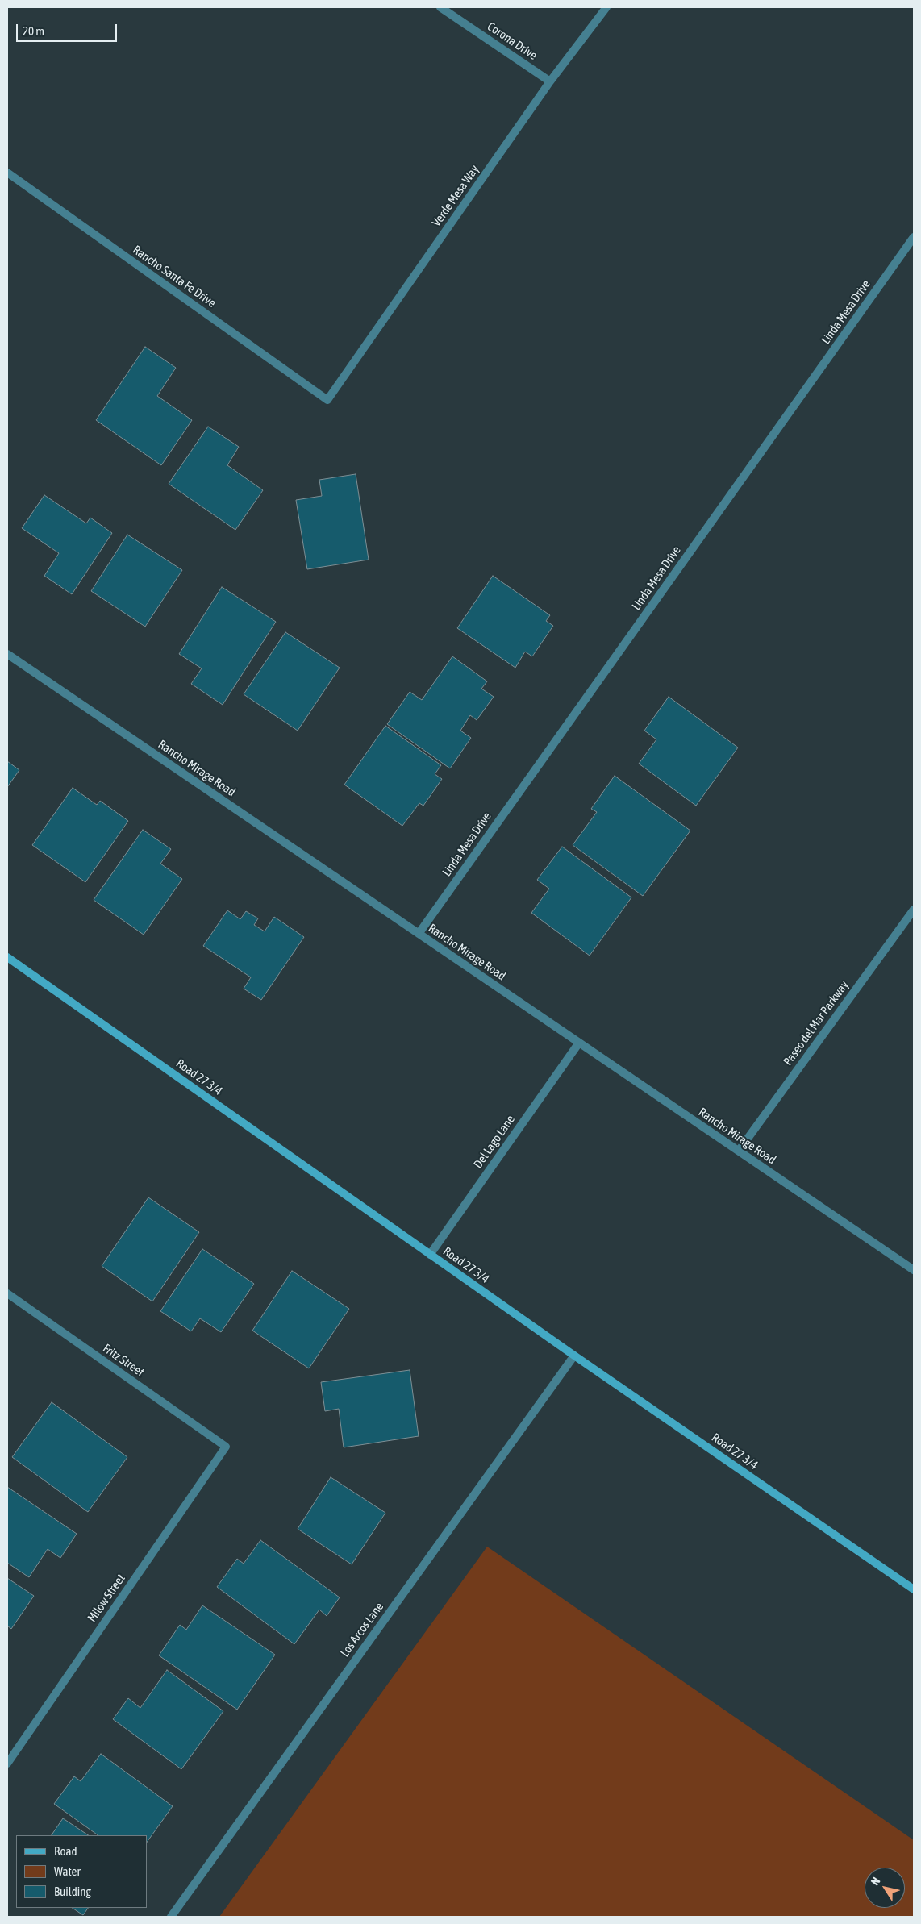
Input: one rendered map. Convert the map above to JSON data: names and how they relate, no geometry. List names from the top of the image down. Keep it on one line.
{"streets":{"street":["Corona Drive","Verde Mesa Way","Rancho Santa Fe Drive","Linda Mesa Drive","Rancho Mirage Road","Paseo del Mar Parkway","Road 27 3/4","Del Lago Lane","Fritz Street","Milow Street","Los Arcos Lane"]},"crossings":[["Corona Drive","Verde Mesa Way"],["Verde Mesa Way","Rancho Santa Fe Drive"],["Linda Mesa Drive","Rancho Mirage Road"],["Rancho Mirage Road","Paseo del Mar Parkway"],["Rancho Mirage Road","Del Lago Lane"],["Road 27 3/4","Del Lago Lane"],["Road 27 3/4","Los Arcos Lane"],["Fritz Street","Milow Street"]],"legend":["Road","Water","Building"],"scale_bar":"20 m","north":"top left"}
